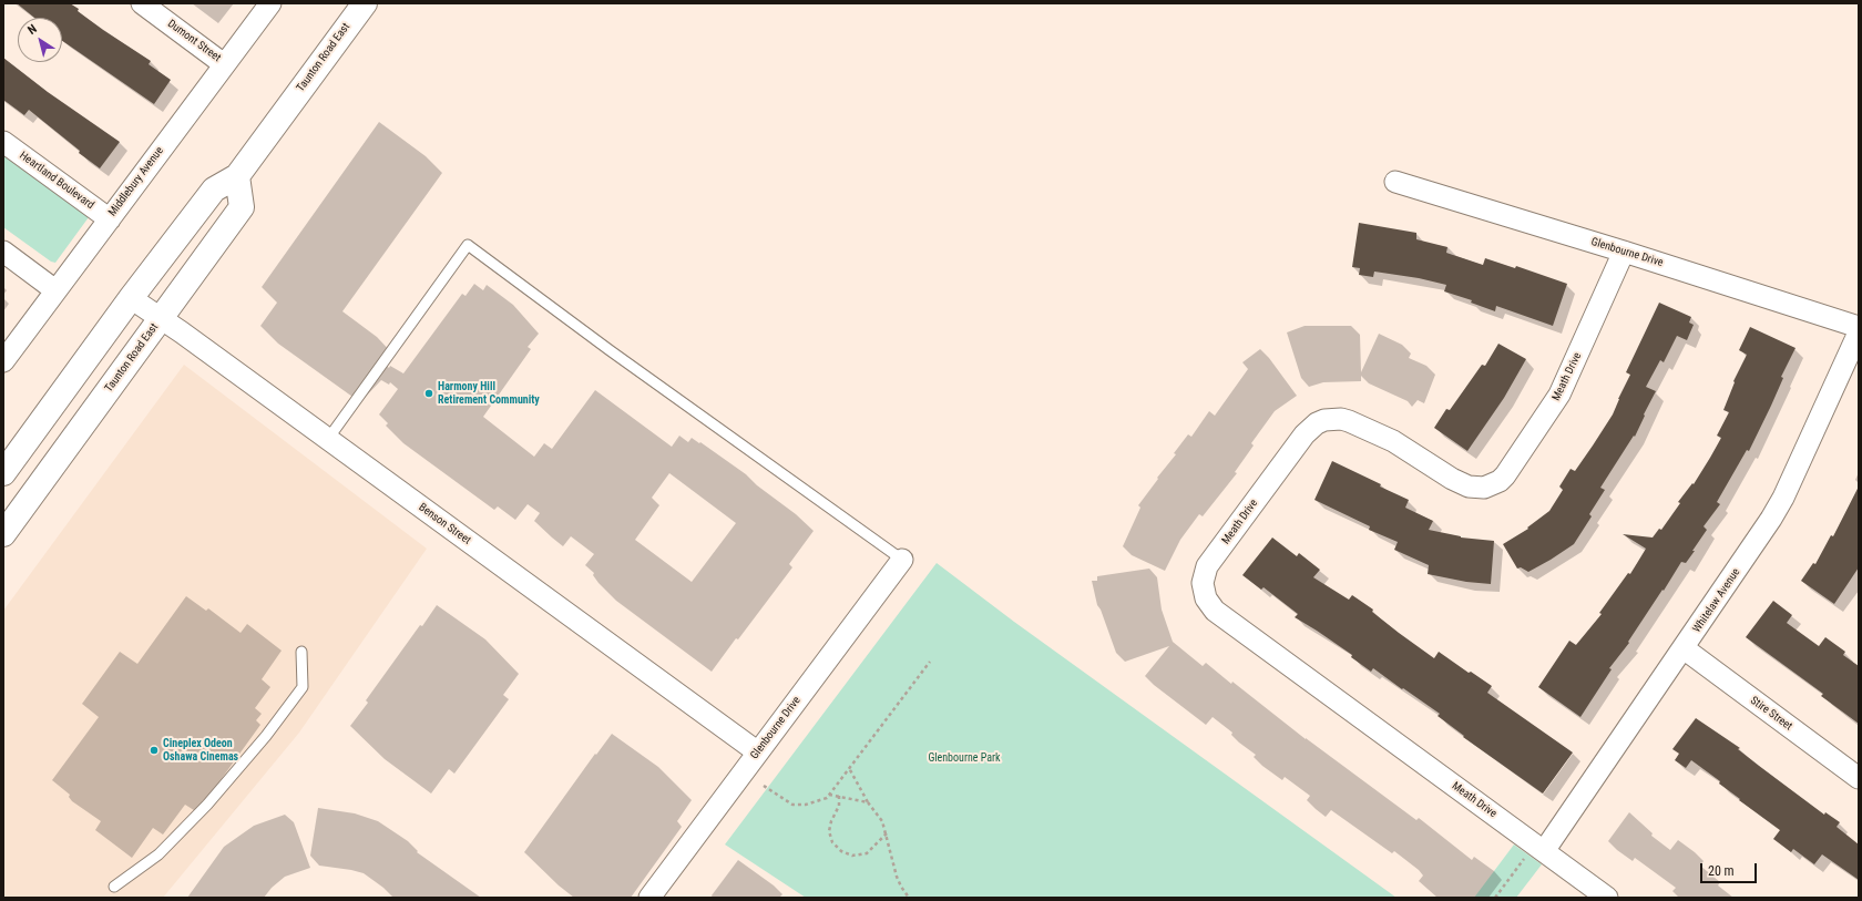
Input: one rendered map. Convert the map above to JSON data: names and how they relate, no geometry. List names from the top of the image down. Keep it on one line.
{"streets":{"main road":["Taunton Road East"],"street":["Dumont Street","Heartland Boulevard","Middlebury Avenue","Glenbourne Drive","Meath Drive","Benson Street","Whitelaw Avenue","Stire Street"]},"crossings":[["Dumont Street","Middlebury Avenue"],["Taunton Road East","Benson Street"],["Heartland Boulevard","Middlebury Avenue"],["Glenbourne Drive","Meath Drive"],["Glenbourne Drive","Benson Street"],["Meath Drive","Whitelaw Avenue"],["Whitelaw Avenue","Stire Street"]],"parks":["Glenbourne Park"],"places":["Harmony Hill Retirement Community","Cineplex Odeon Oshawa Cinemas"],"scale_bar":"20 m","north":"top left"}
